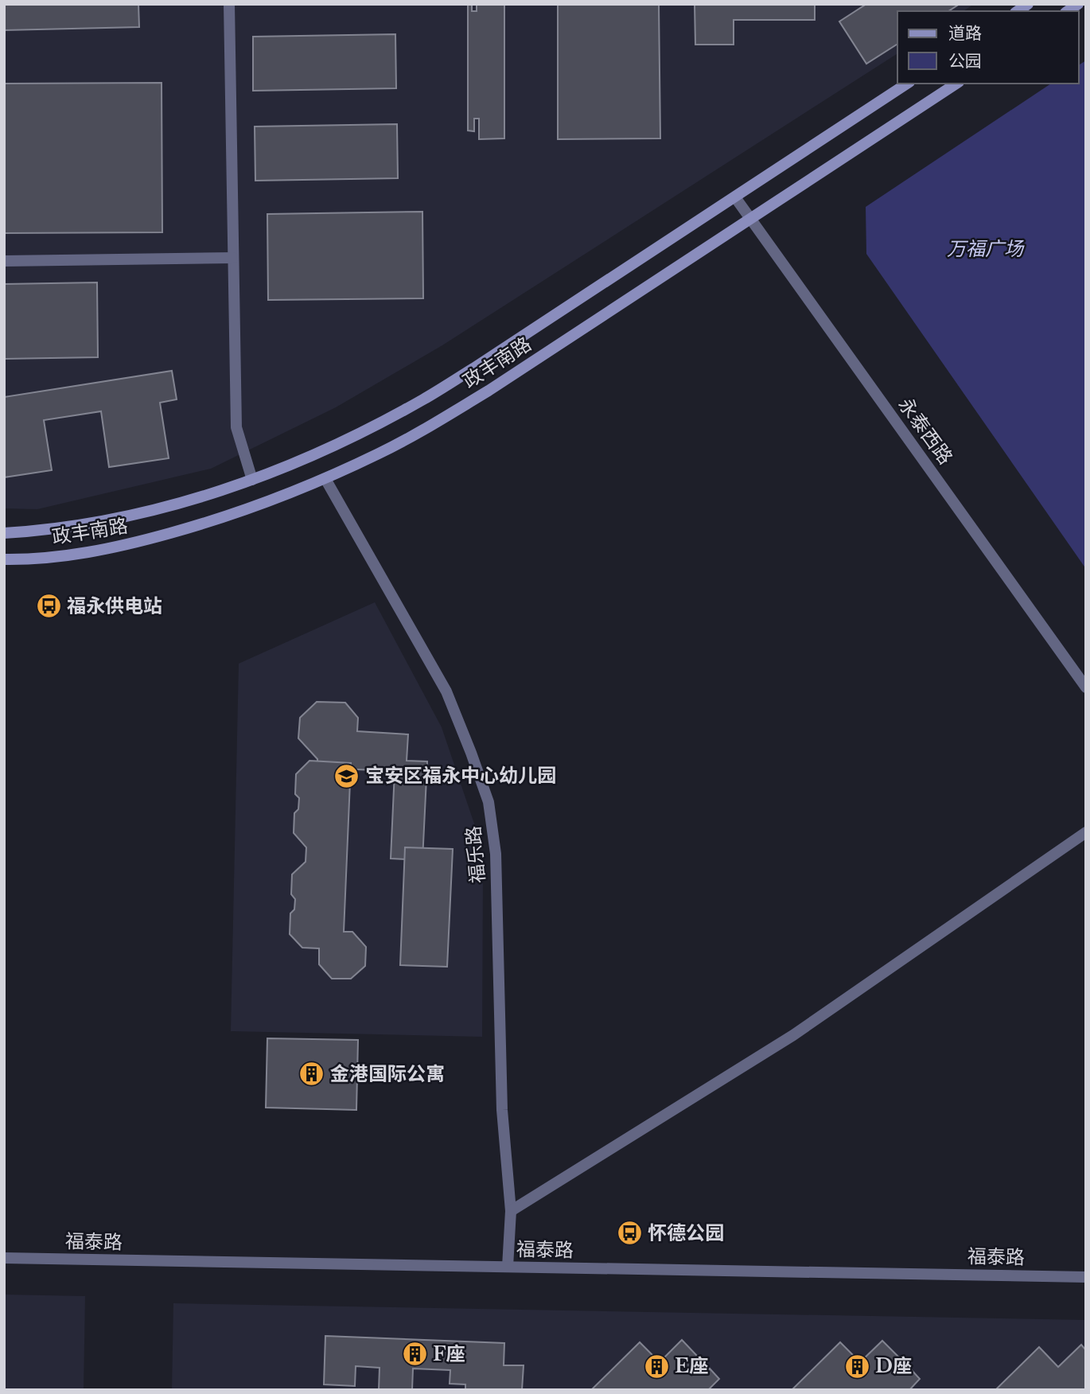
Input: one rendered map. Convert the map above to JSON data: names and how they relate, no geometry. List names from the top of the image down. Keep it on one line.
{"streets":{"main road":["政丰南路"],"street":["永泰西路","福乐路","福泰路"]},"crossings":[["政丰南路","永泰西路"],["政丰南路","福乐路"],["福乐路","福泰路"]],"parks":["万福广场"],"places":{"bus stop":["福永供电站","怀德公园"],"school or university":["宝安区福永中心幼儿园"],"building":["金港国际公寓","F座","E座","D座"]},"legend":["道路","公园"]}
